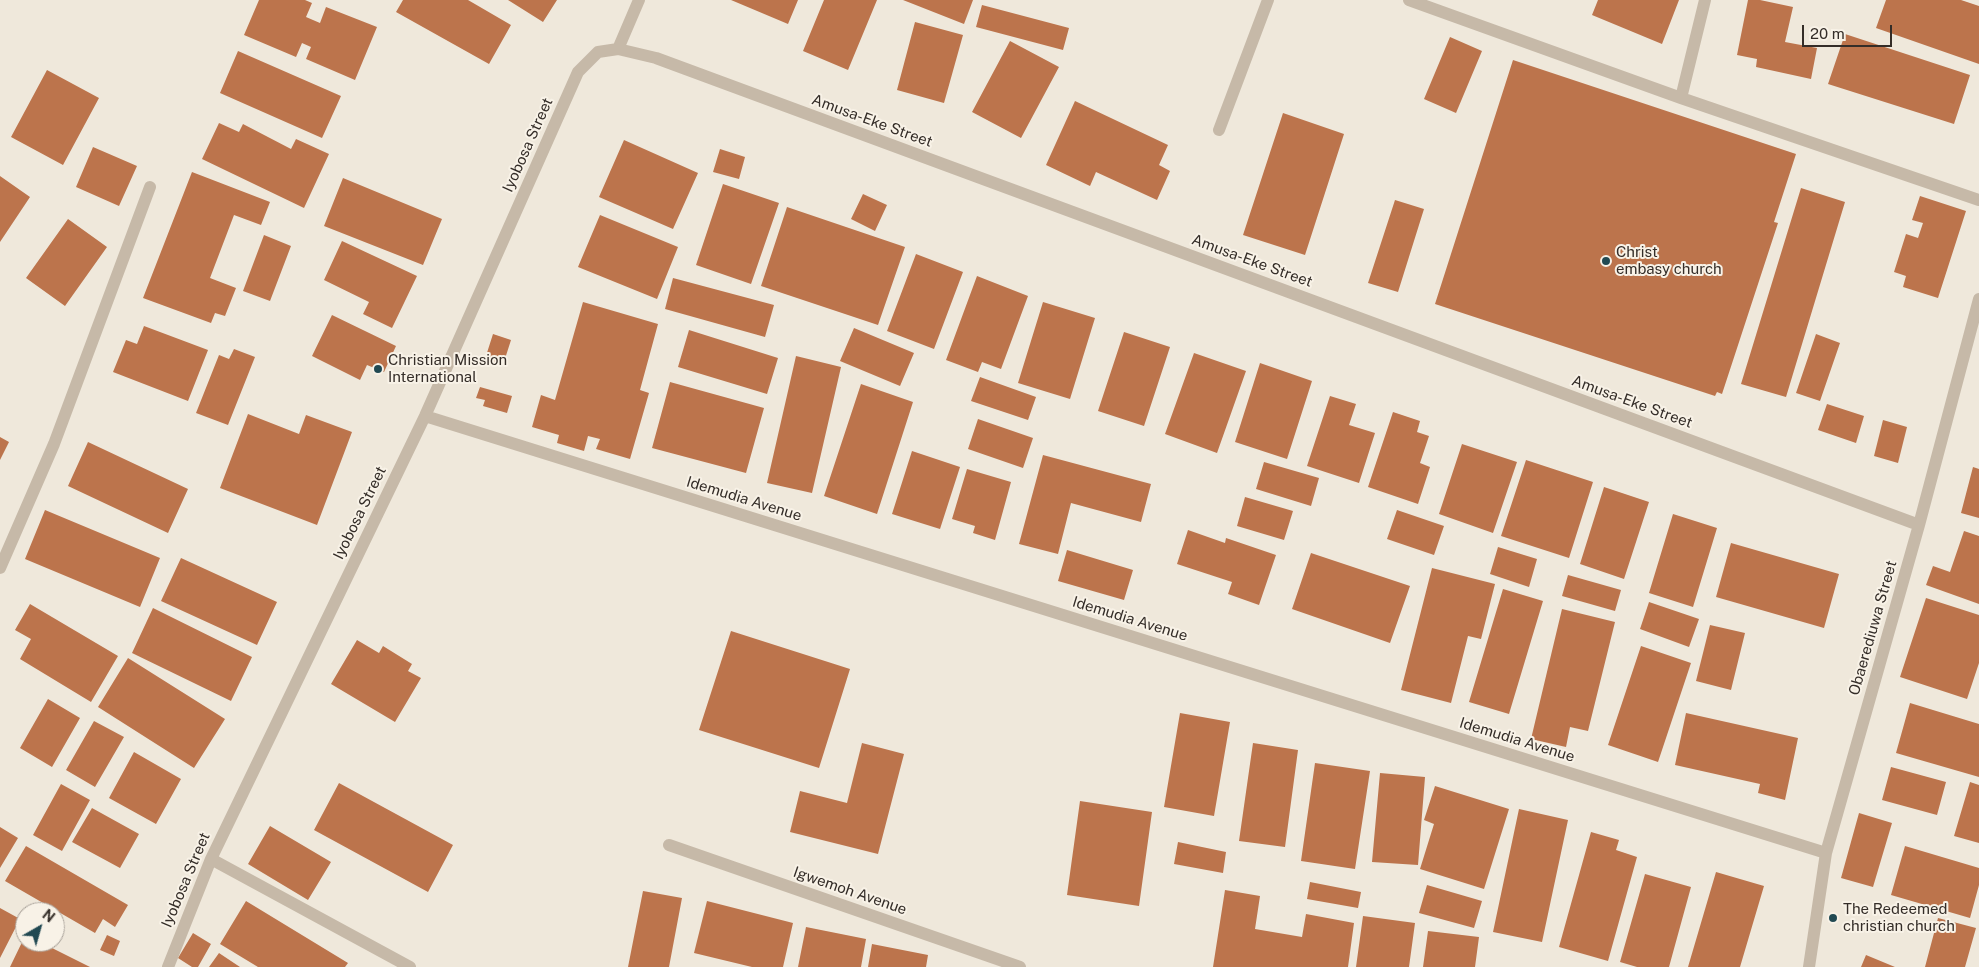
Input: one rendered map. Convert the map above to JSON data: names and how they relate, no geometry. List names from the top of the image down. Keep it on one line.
{"streets":{"street":["Amusa-Eke Street","Iyobosa Street","Idemudia Avenue","Obaerediuwa Street","Igwemoh Avenue"]},"crossings":[["Amusa-Eke Street","Iyobosa Street"],["Amusa-Eke Street","Obaerediuwa Street"],["Iyobosa Street","Idemudia Avenue"],["Idemudia Avenue","Obaerediuwa Street"]],"places":["Christ embasy church","Christian Mission International","The Redeemed christian church"],"scale_bar":"20 m","north":"top right"}
